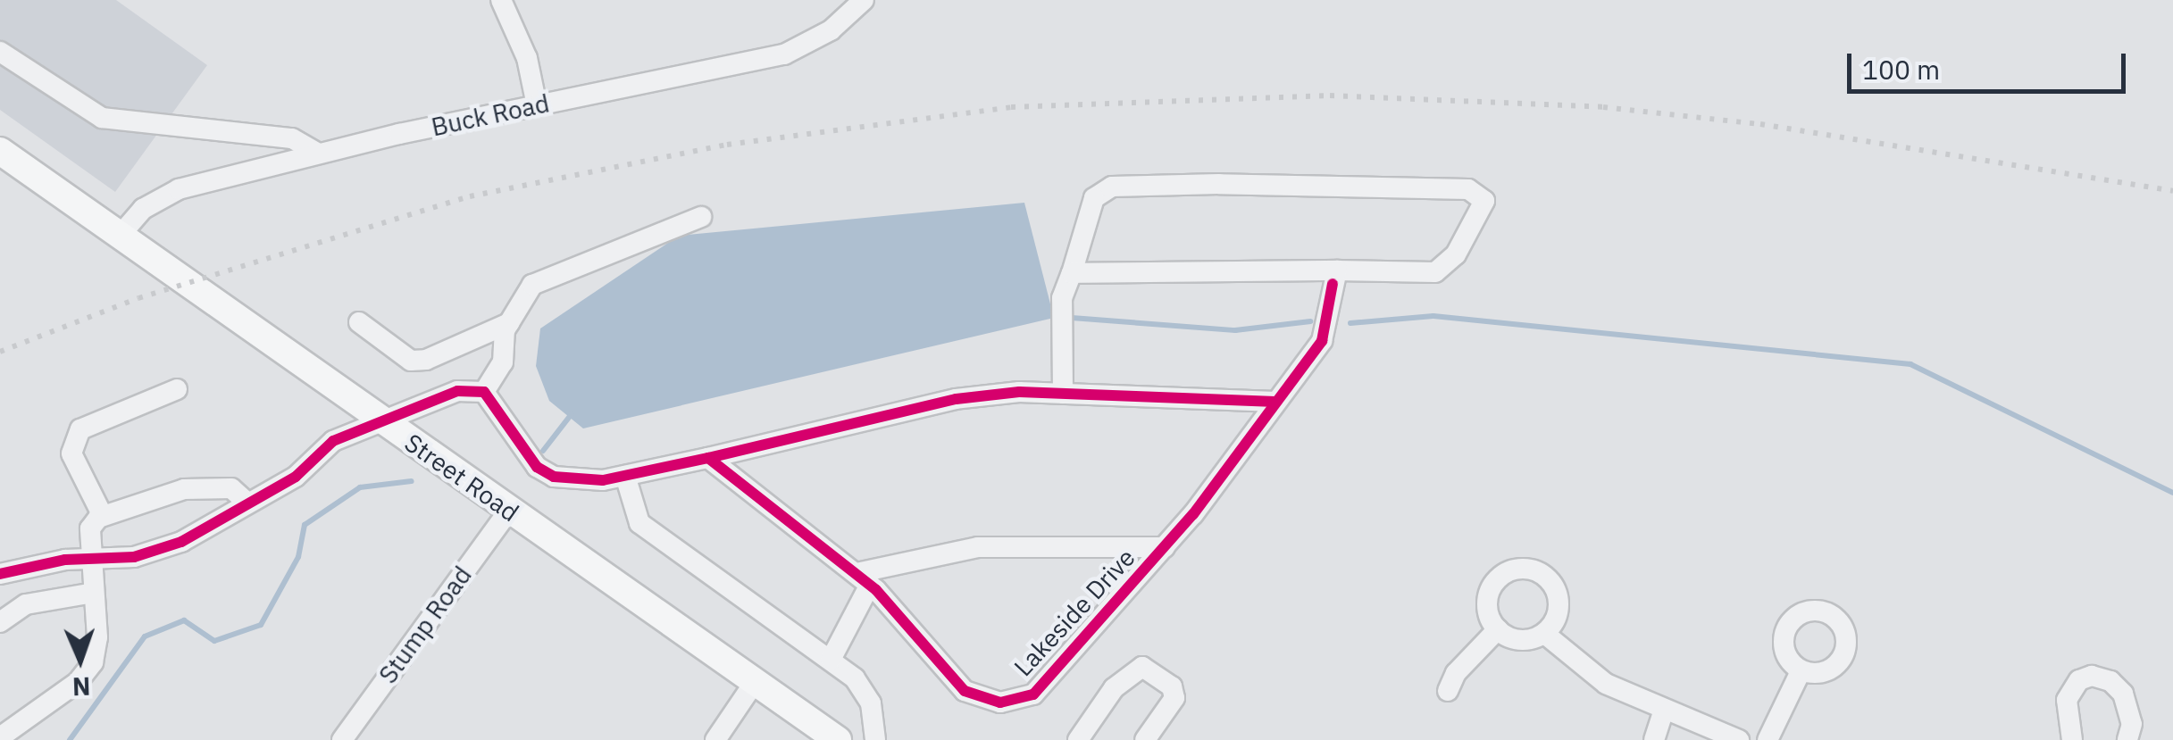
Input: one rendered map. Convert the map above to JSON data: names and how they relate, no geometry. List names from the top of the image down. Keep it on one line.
{"streets":{"main road":["Street Road"],"street":["Buck Road","Lakeside Drive","Stump Road"]},"crossings":[["Buck Road","Street Road"],["Street Road","Stump Road"]],"scale_bar":"100 m","north":"bottom"}
